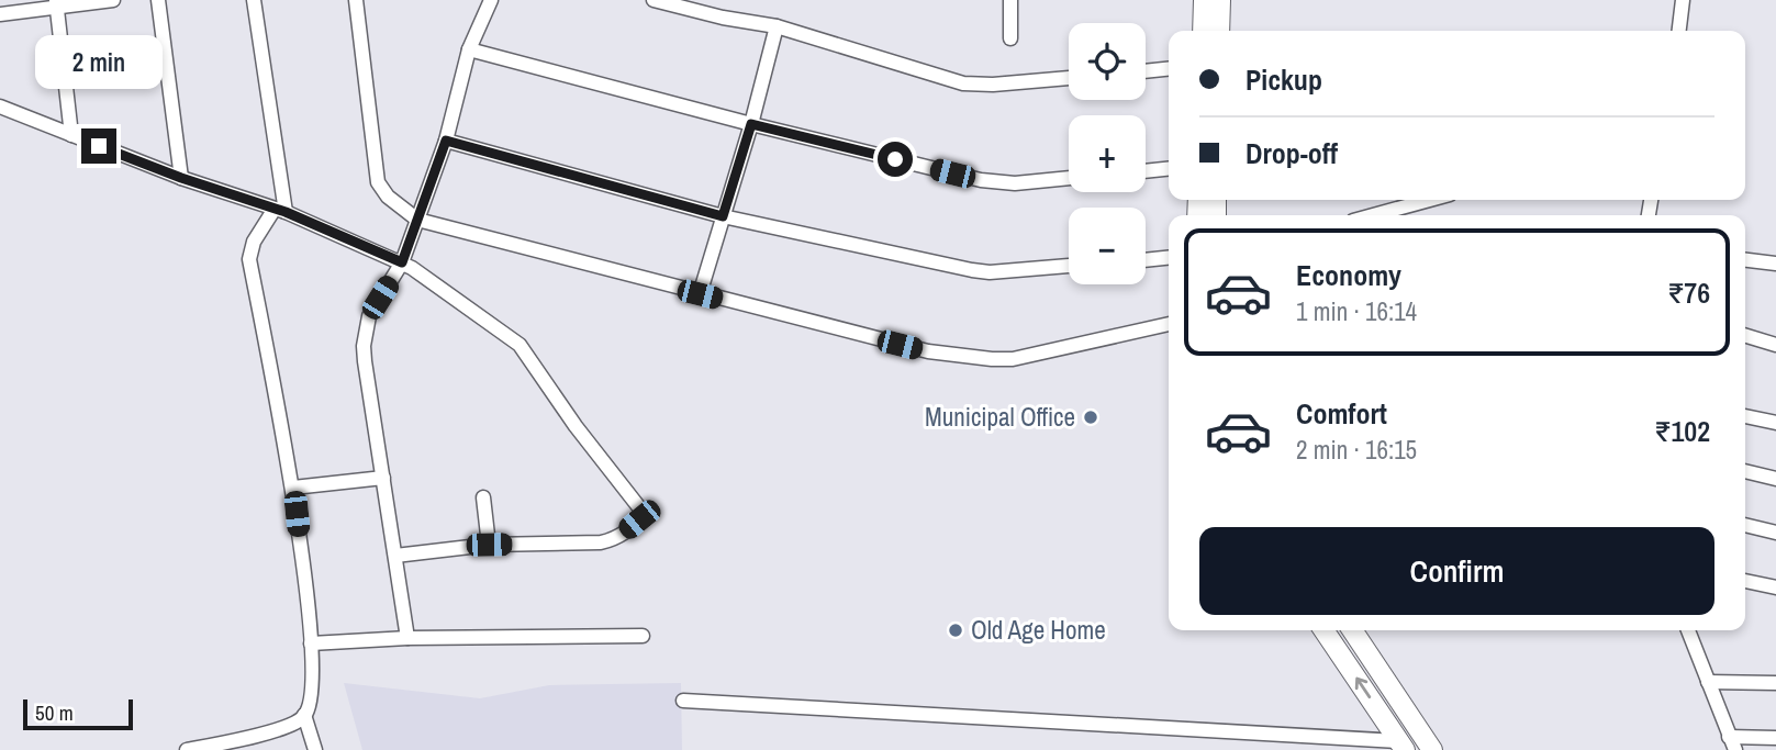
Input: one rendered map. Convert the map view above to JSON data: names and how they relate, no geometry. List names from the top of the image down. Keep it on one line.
{"places":["Municipal Office","Old Age Home"],"scale_bar":"50 m","page":{"map_buttons":["+","−"],"banner":["Pickup","Drop-off"],"bubble":"2 min","list":[{"name":"Economy","note":"1 min · 16:14","value":"₹76"},{"name":"Comfort","note":"2 min · 16:15","value":"₹102"}],"buttons":"Confirm","scale":"50 m"}}
